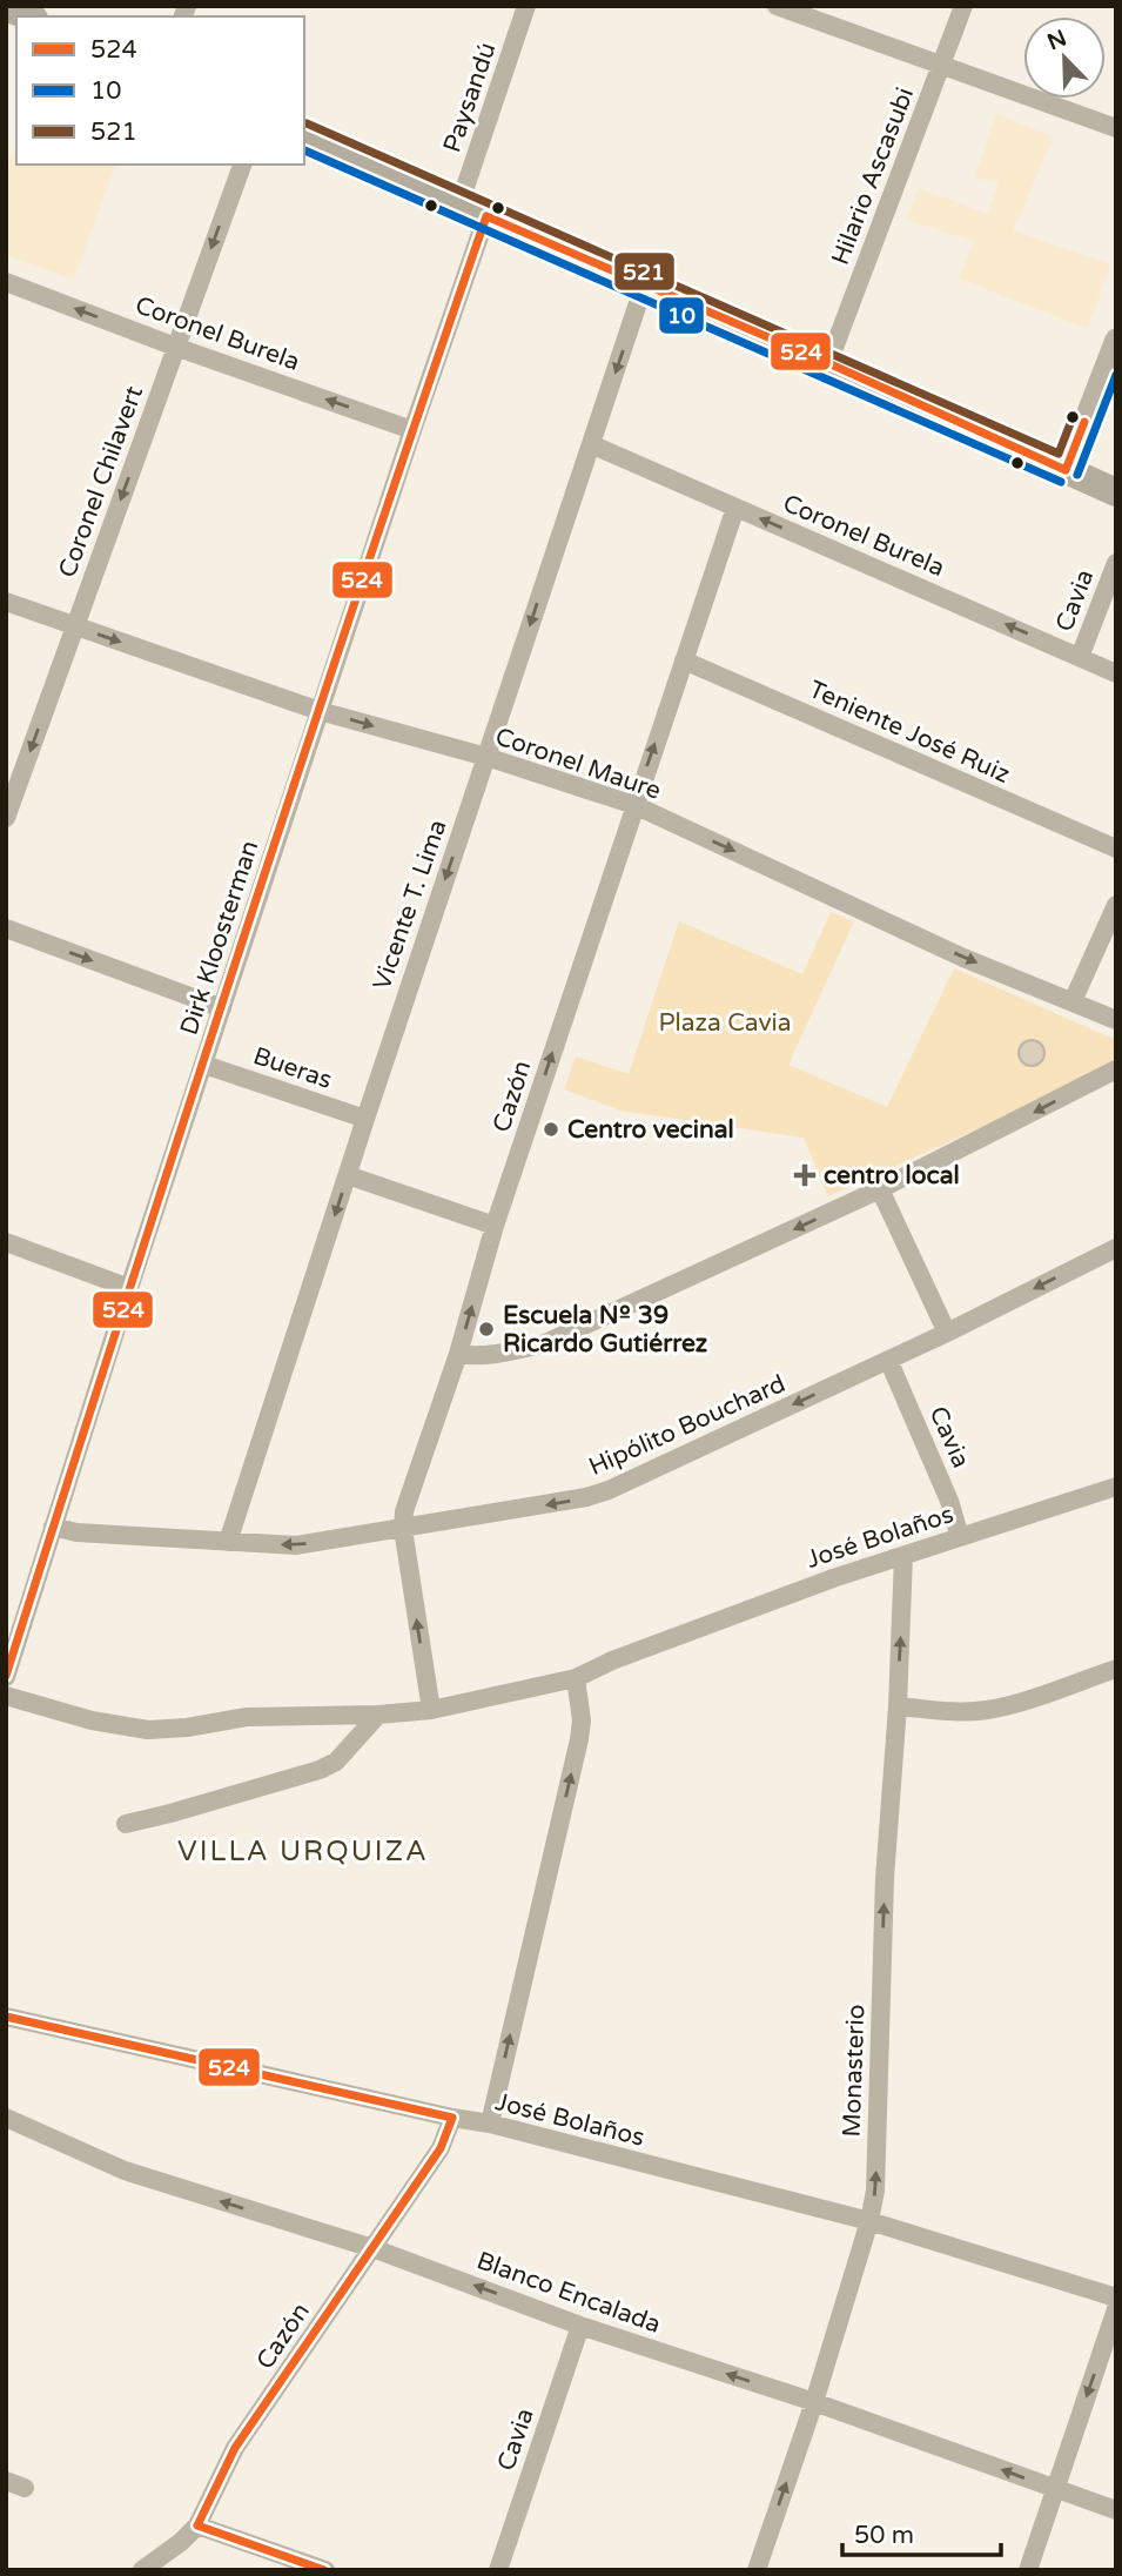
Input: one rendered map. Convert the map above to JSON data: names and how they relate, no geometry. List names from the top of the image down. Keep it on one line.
{"streets":{"street":["Paysandú","Hilario Ascasubi","Coronel Burela","Coronel Chilavert","Cavia","Teniente José Ruiz","Coronel Maure","Vicente T. Lima","Dirk Kloosterman","Bueras","Cazón","Hipólito Bouchard","José Bolaños","Monasterio","Blanco Encalada"]},"crossings":[["Coronel Burela","Coronel Chilavert"],["Coronel Burela","Cavia"],["Coronel Burela","Vicente T. Lima"],["Coronel Burela","Dirk Kloosterman"],["Coronel Burela","Cazón"],["Coronel Chilavert","Coronel Maure"],["Cavia","Hipólito Bouchard"],["Cavia","José Bolaños"],["Cavia","Blanco Encalada"],["Teniente José Ruiz","Cazón"],["Coronel Maure","Vicente T. Lima"],["Coronel Maure","Dirk Kloosterman"],["Coronel Maure","Cazón"],["Vicente T. Lima","Bueras"],["Vicente T. Lima","Hipólito Bouchard"],["Dirk Kloosterman","Bueras"],["Dirk Kloosterman","Hipólito Bouchard"],["Cazón","Hipólito Bouchard"],["Cazón","José Bolaños"],["Cazón","Blanco Encalada"],["José Bolaños","Monasterio"],["Monasterio","Blanco Encalada"]],"one_way":["Coronel Burela","Coronel Chilavert","Coronel Maure","Vicente T. Lima","Cazón","Monasterio","Blanco Encalada"],"districts":["VILLA URQUIZA"],"parks":["Plaza Cavia"],"places":{"other":["Centro vecinal","Escuela Nº 39 Ricardo Gutiérrez"],"health":["centro local"]},"lines":["transit line 521","transit line 10","transit line 524"],"legend":["524","10","521"],"scale_bar":"50 m","north":"top left"}
